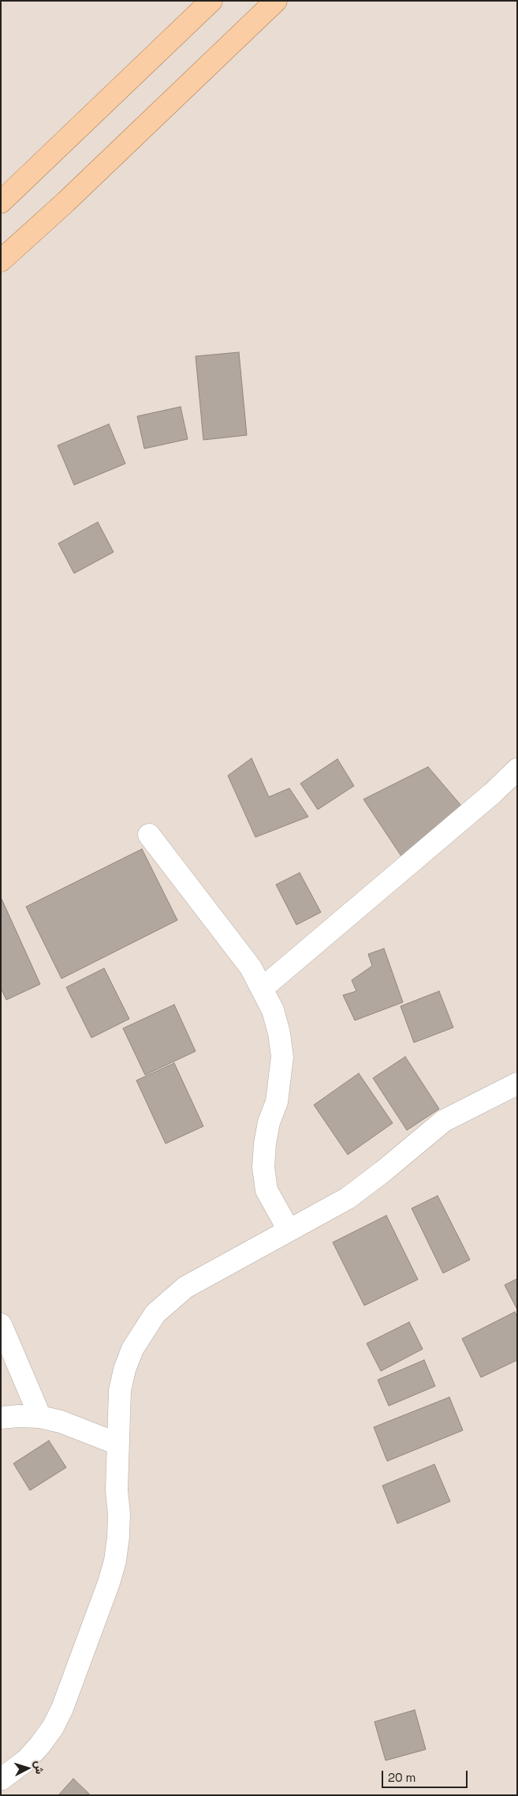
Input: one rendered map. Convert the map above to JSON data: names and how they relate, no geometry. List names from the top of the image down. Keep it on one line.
{"scale_bar":"20 m","north":"right"}
